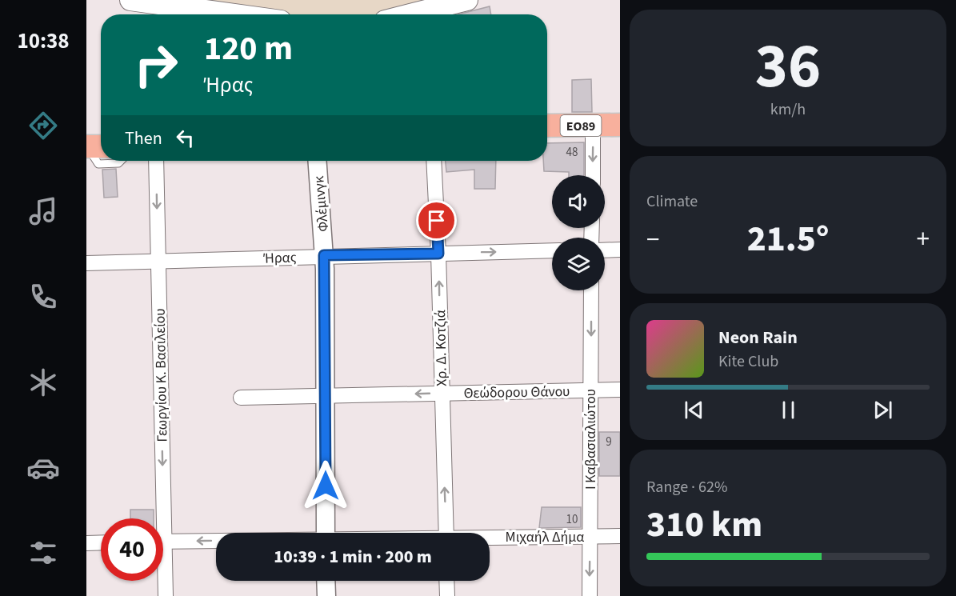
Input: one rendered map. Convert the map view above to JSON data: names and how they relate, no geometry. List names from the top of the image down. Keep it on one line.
{"streets":{"main road":["ΕΟ89"],"street":["Φλέμινγκ","Ήρας","Χρ. Δ. Κοτζιά","Γεωργίου Κ. Βασιλείου","Θεώδορου Θάνου","Ι Καβασιαλιώτου","Μιχαήλ Δήμα"]},"crossings":[["Φλέμινγκ","Ήρας"],["Φλέμινγκ","Θεώδορου Θάνου"],["Ήρας","Χρ. Δ. Κοτζιά"],["Ήρας","Γεωργίου Κ. Βασιλείου"],["Χρ. Δ. Κοτζιά","Θεώδορου Θάνου"],["Θεώδορου Θάνου","Ι Καβασιαλιώτου"],["Ι Καβασιαλιώτου","Μιχαήλ Δήμα"]],"one_way":["Χρ. Δ. Κοτζιά","Γεωργίου Κ. Βασιλείου","Ι Καβασιαλιώτου"],"house_numbers":["48","9","10"],"page":{"tabs":"10:38","tile":[["36","km/h"],"Climate",["Range · 62%","310 km"]],"turn":["120 m","Ήρας"],"then":"Then","heat":["−","21.5°","+"],"song":["Neon Rain","Kite Club"],"limit":"40","trip":"10:39 · 1 min · 200 m"}}
